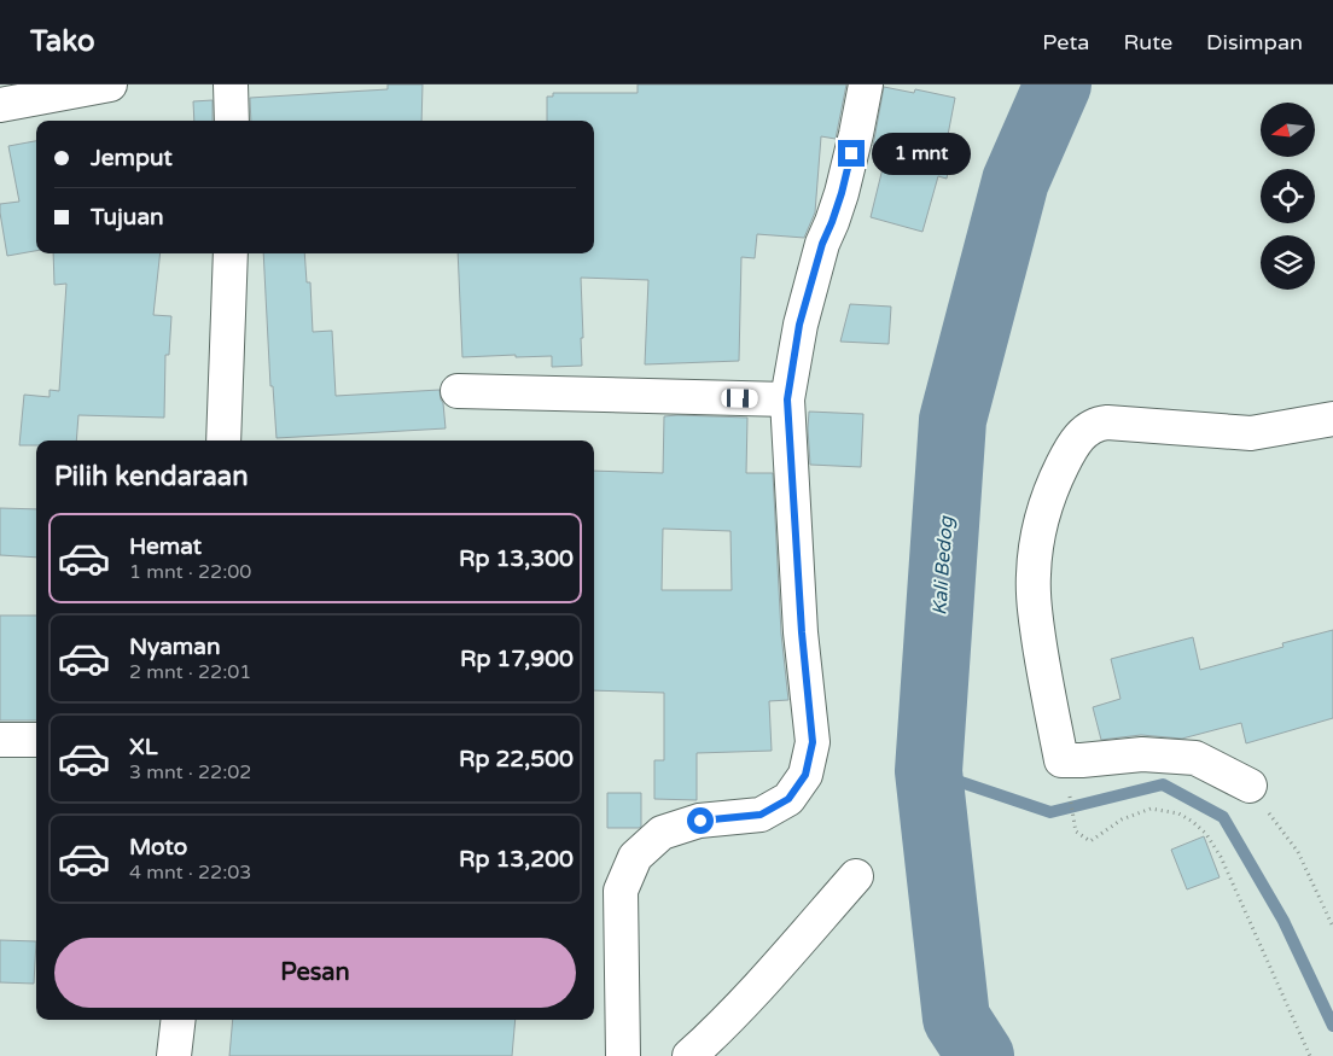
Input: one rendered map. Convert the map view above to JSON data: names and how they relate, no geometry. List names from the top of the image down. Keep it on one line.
{"water":["Kali Bedog"],"north":"left","page":{"header":"Tako","nav":["Peta","Rute","Disimpan"],"banner":["Jemput","Tujuan"],"bubble":"1 mnt","heading":"Pilih kendaraan","list":[{"name":"Hemat","note":"1 mnt · 22:00","value":"Rp 13,300"},{"name":"Nyaman","note":"2 mnt · 22:01","value":"Rp 17,900"},{"name":"XL","note":"3 mnt · 22:02","value":"Rp 22,500"},{"name":"Moto","note":"4 mnt · 22:03","value":"Rp 13,200"}],"buttons":"Pesan"}}
